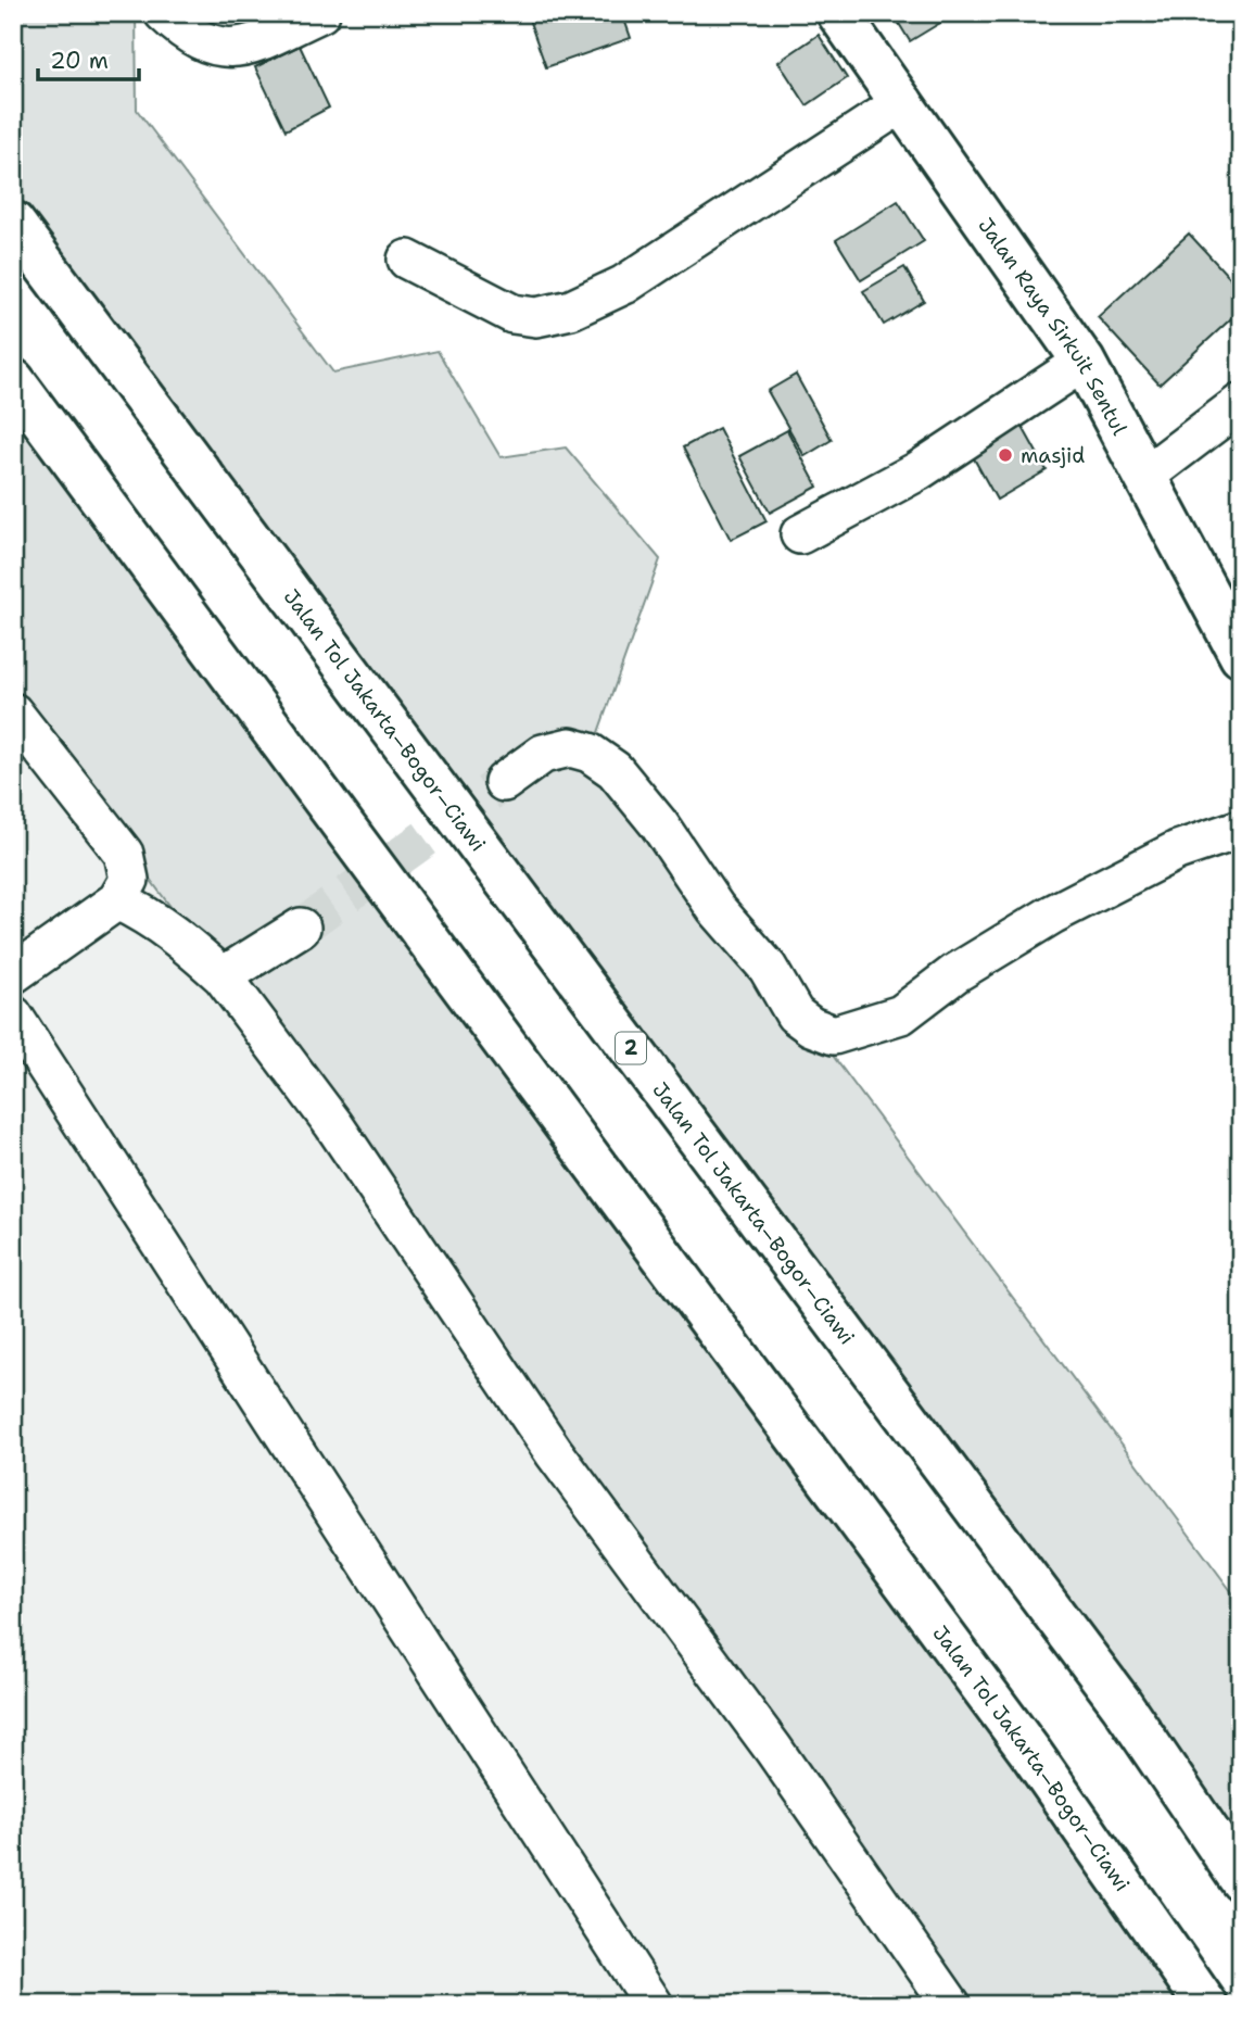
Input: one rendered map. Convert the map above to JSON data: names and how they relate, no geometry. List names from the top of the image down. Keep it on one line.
{"streets":{"main road":["Jalan Raya Sirkuit Sentul","Jalan Tol Jakarta–Bogor–Ciawi","2"]},"places":["masjid"],"scale_bar":"20 m"}
